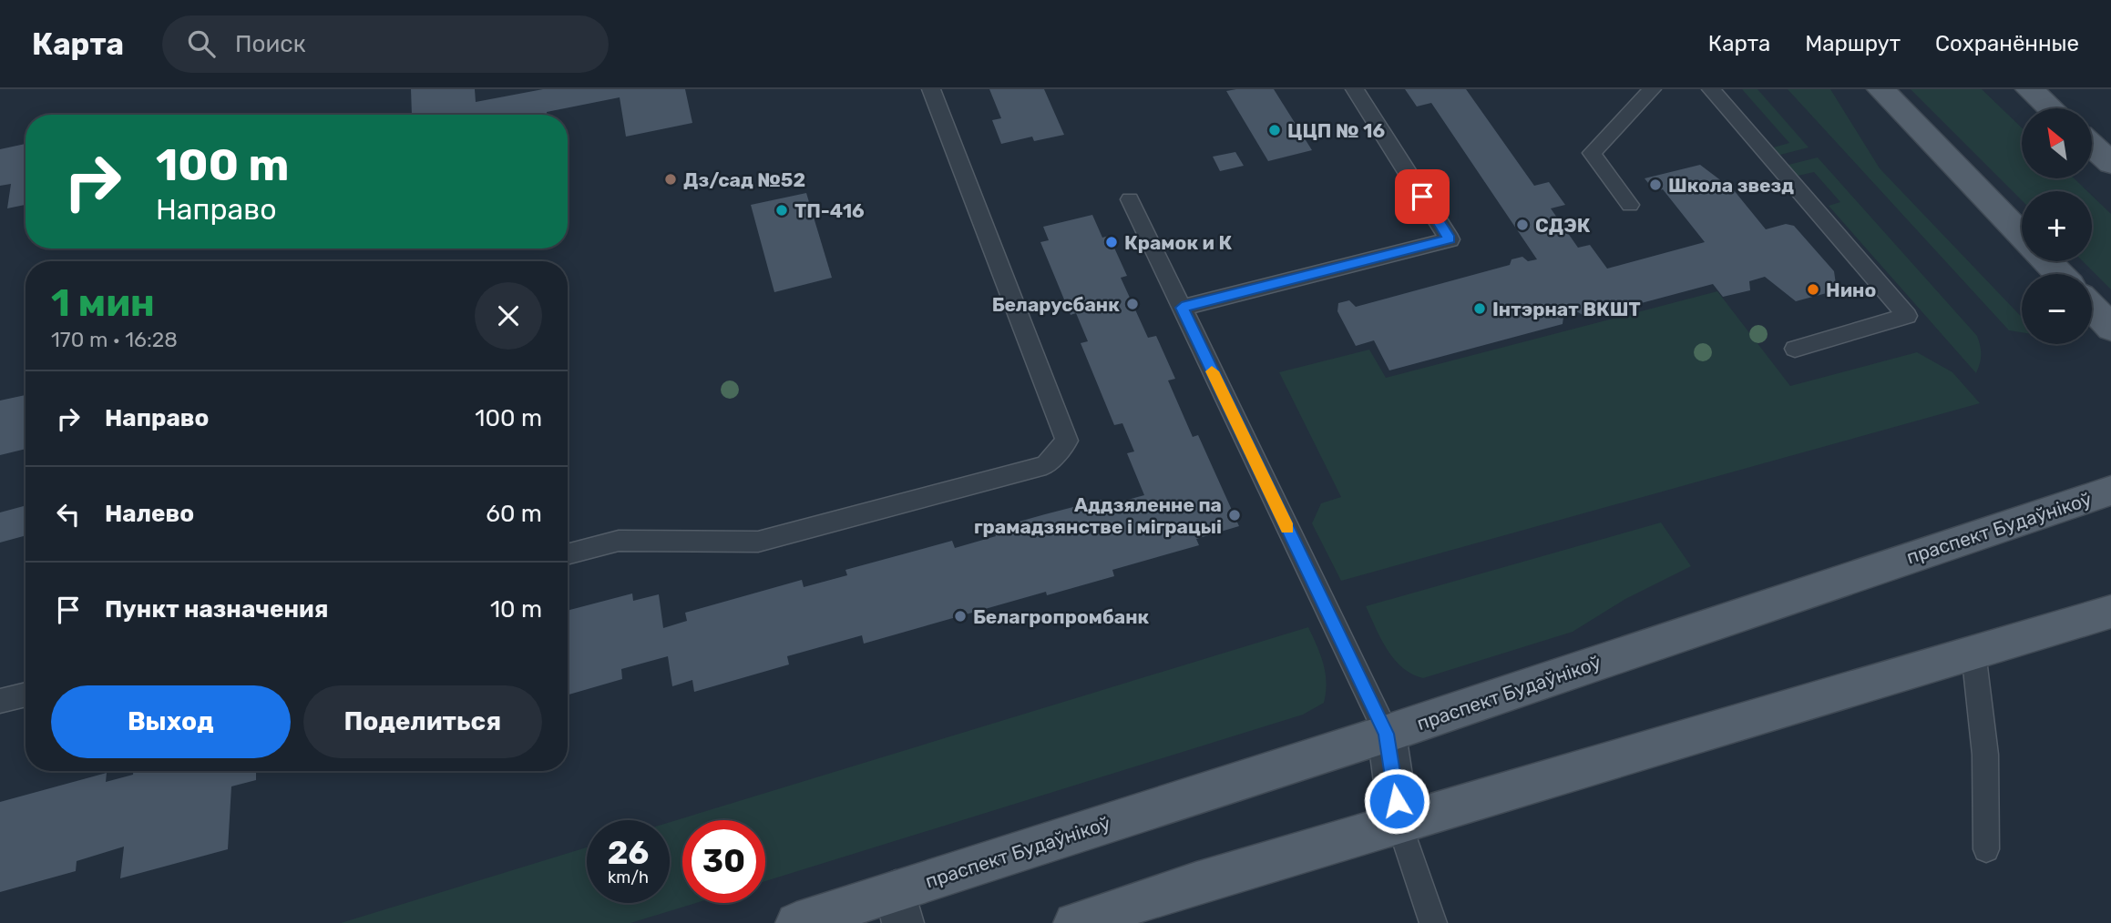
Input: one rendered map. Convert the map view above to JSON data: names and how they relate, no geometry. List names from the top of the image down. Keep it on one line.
{"streets":{"main road":["праспект Будаўнікоў"]},"places":["ЦЦП № 16","Дз/сад №52","Школа звезд","ТП-416","СДЭК","Крамок и К","Нино","Беларусбанк","Інтэрнат ВКШТ","Аддзяленне па грамадзянстве і міграцыі","Белагропромбанк"],"north":"top left","page":{"header":"Карта","search":"Поиск","nav":["Карта","Маршрут","Сохранённые"],"map_buttons":["+","−"],"turn":["100 m","Направо"],"heading":["1 мин","170 m · 16:28"],"list":[{"name":"Направо","value":"100 m"},{"name":"Налево","value":"60 m"},{"name":"Пункт назначения","value":"10 m"}],"buttons":["Выход","Поделиться"],"speed":"26 km/h","limit":"30"}}
